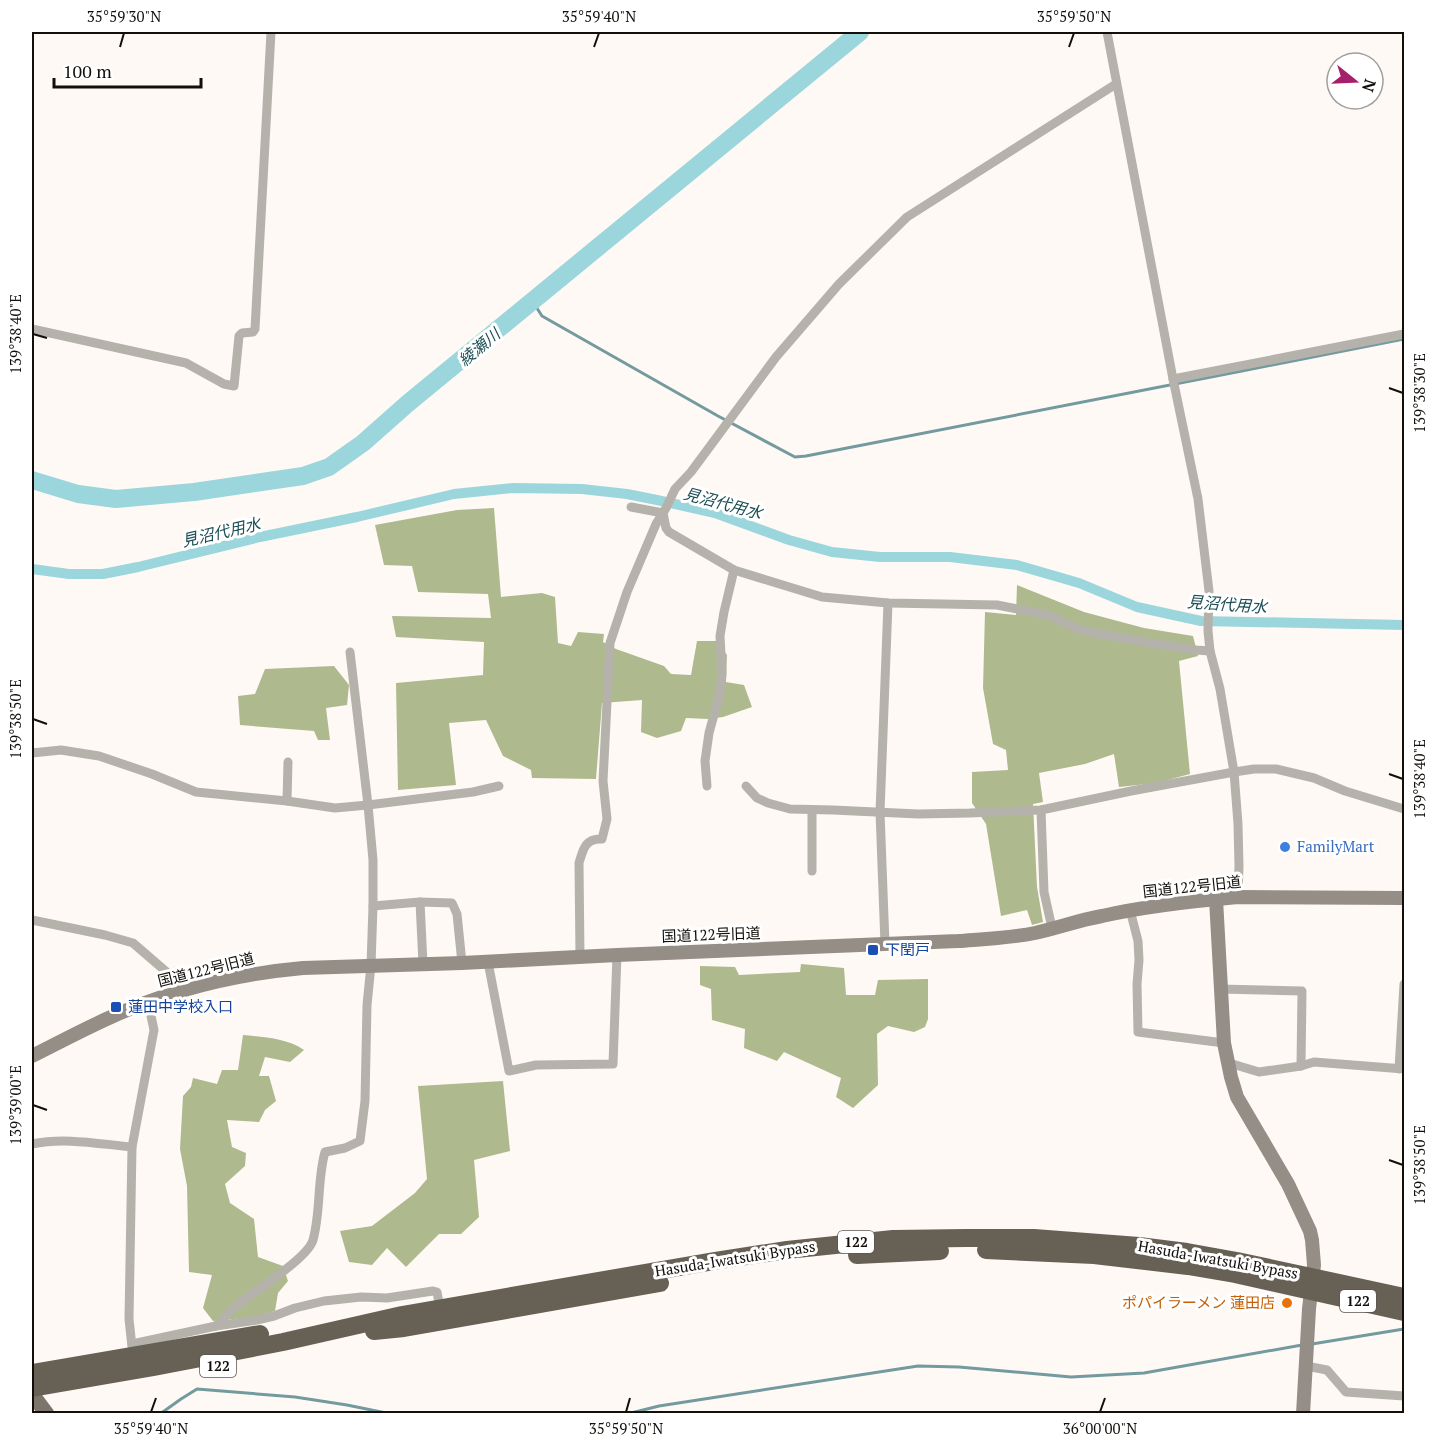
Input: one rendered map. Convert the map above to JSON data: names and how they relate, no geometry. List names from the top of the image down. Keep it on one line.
{"streets":{"highway":["122","Hasuda-Iwatsuki Bypass"],"street":["国道122号旧道"]},"crossings":[["122","Hasuda-Iwatsuki Bypass"]],"water":["綾瀬川","見沼代用水"],"places":{"other":["FamilyMart","ポパイラーメン 蓮田店"],"transit":["下閏戸","蓮田中学校入口"]},"scale_bar":"100 m","north":"right","coordinates":["35°59'30\"N","35°59'40\"N","35°59'50\"N","139°38'40\"E","139°38'30\"E","139°38'50\"E","139°39'00\"E","36°00'00\"N"]}
